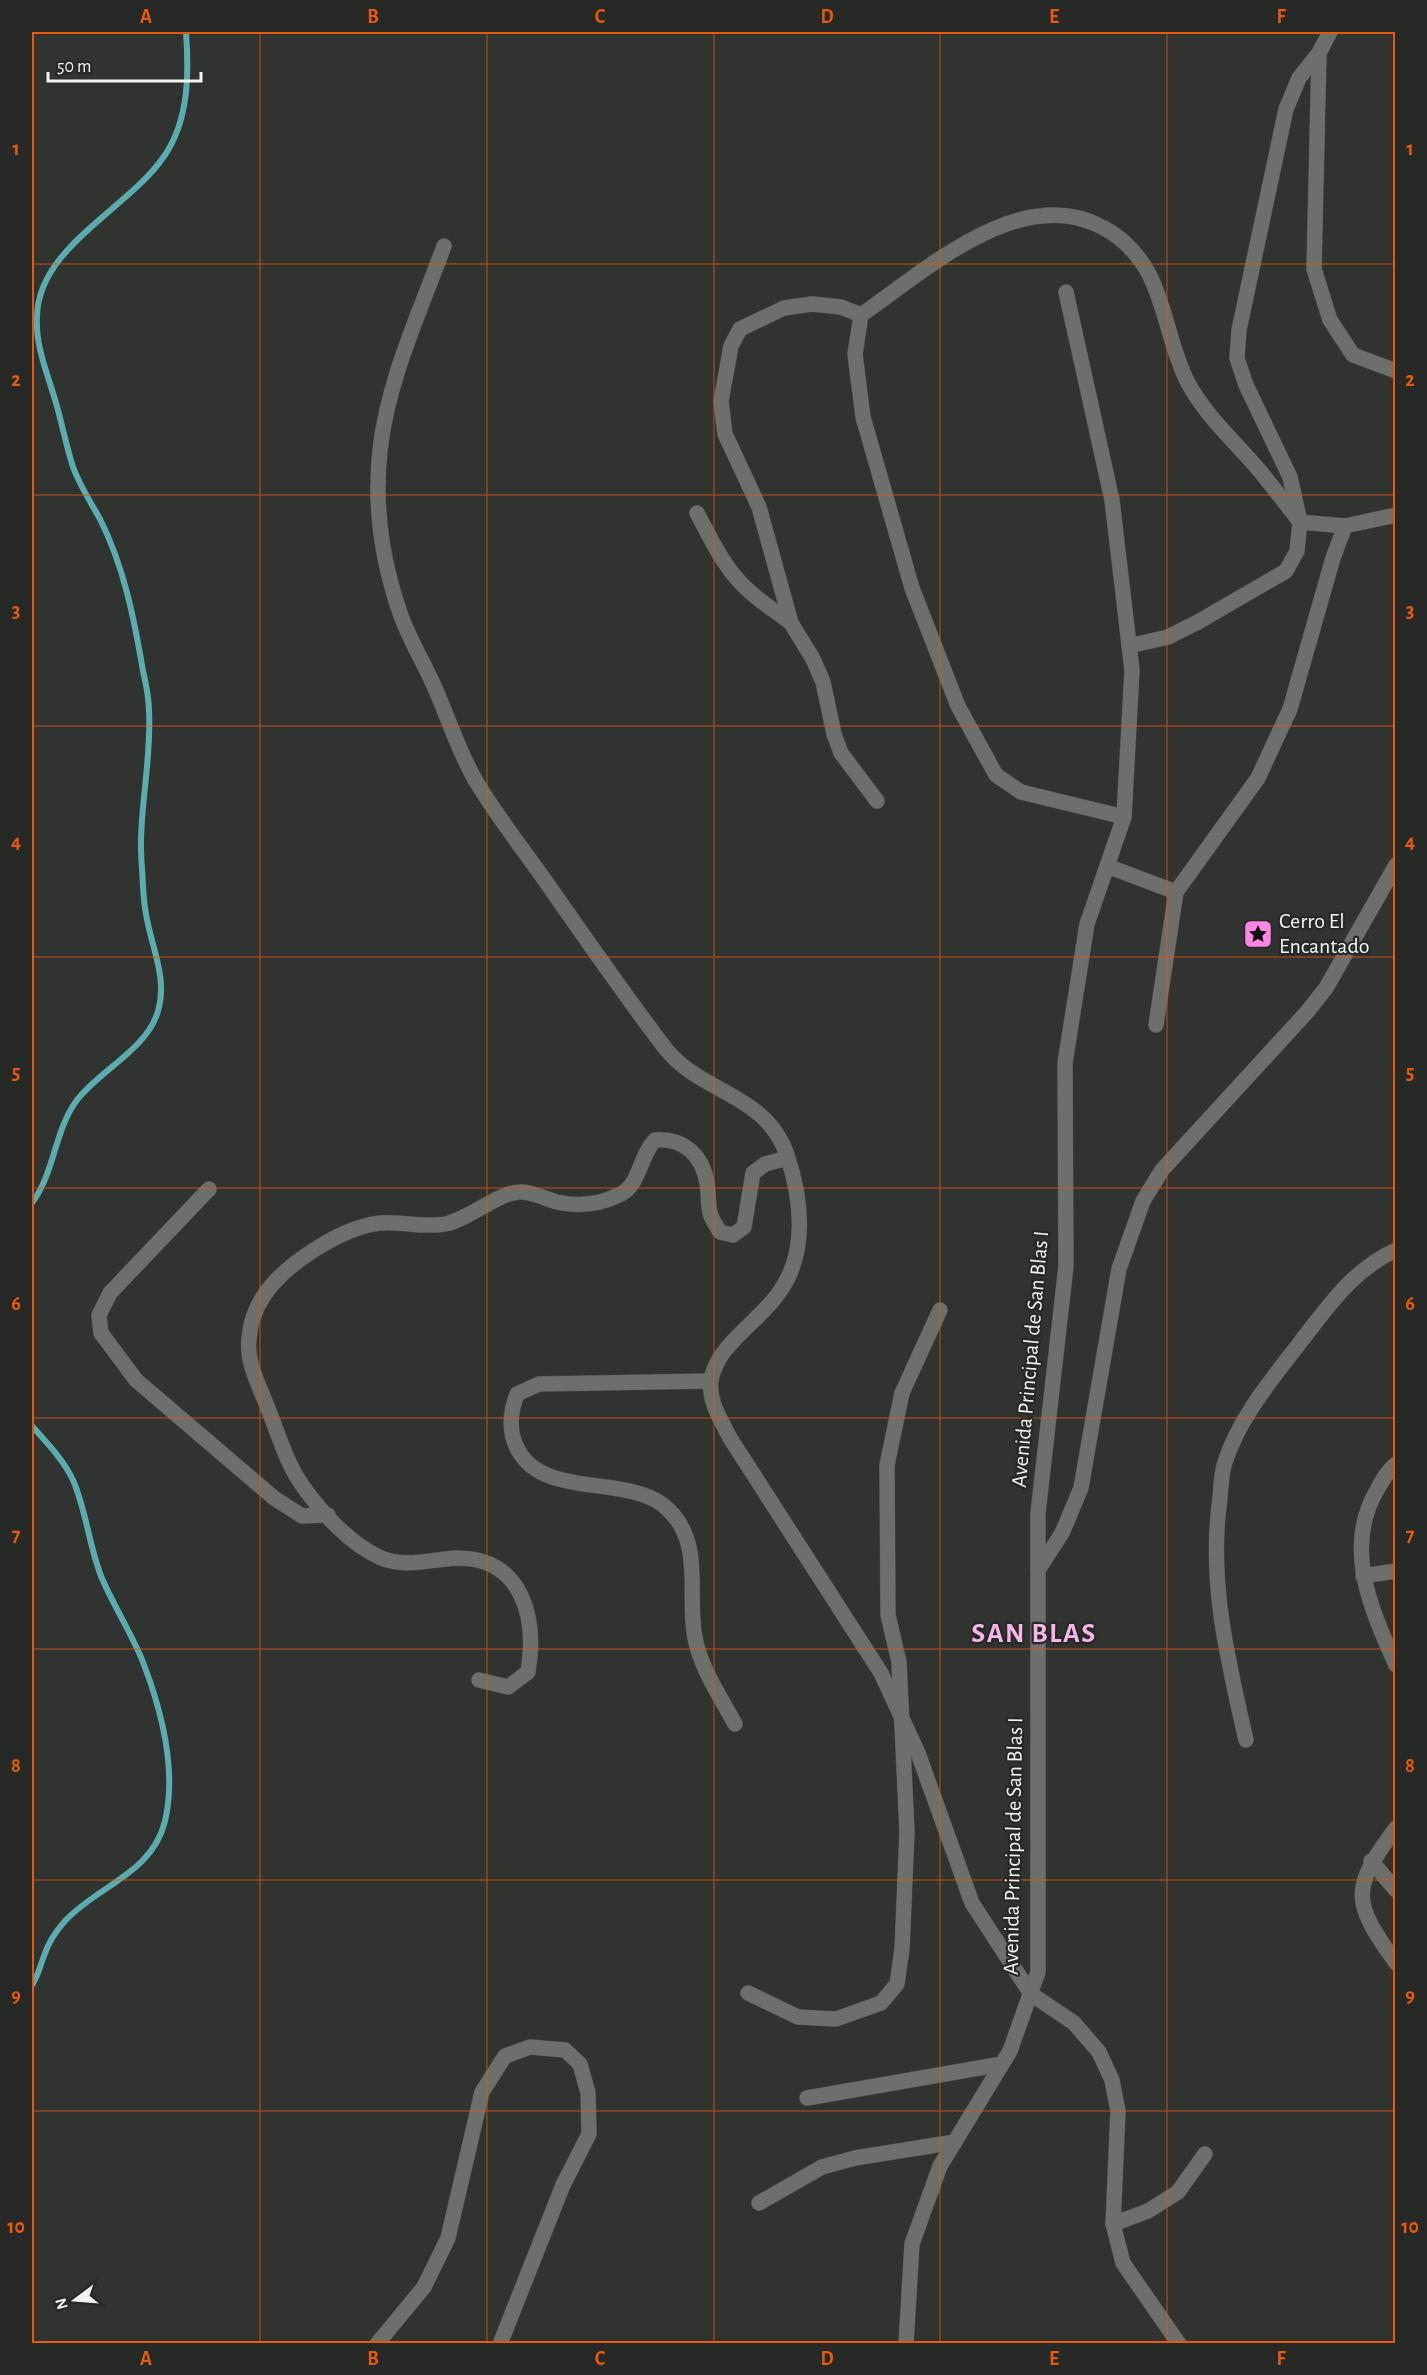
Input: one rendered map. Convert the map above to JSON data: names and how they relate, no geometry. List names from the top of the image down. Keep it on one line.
{"streets":{"street":["Avenida Principal de San Blas I"]},"districts":["SAN BLAS"],"places":{"place":["Cerro El Encantado"]},"scale_bar":"50 m","north":"left","grid":{"columns":["A","B","C","D","E","F"],"rows":["1","2","3","4","5","6","7","8","9","10"]}}
